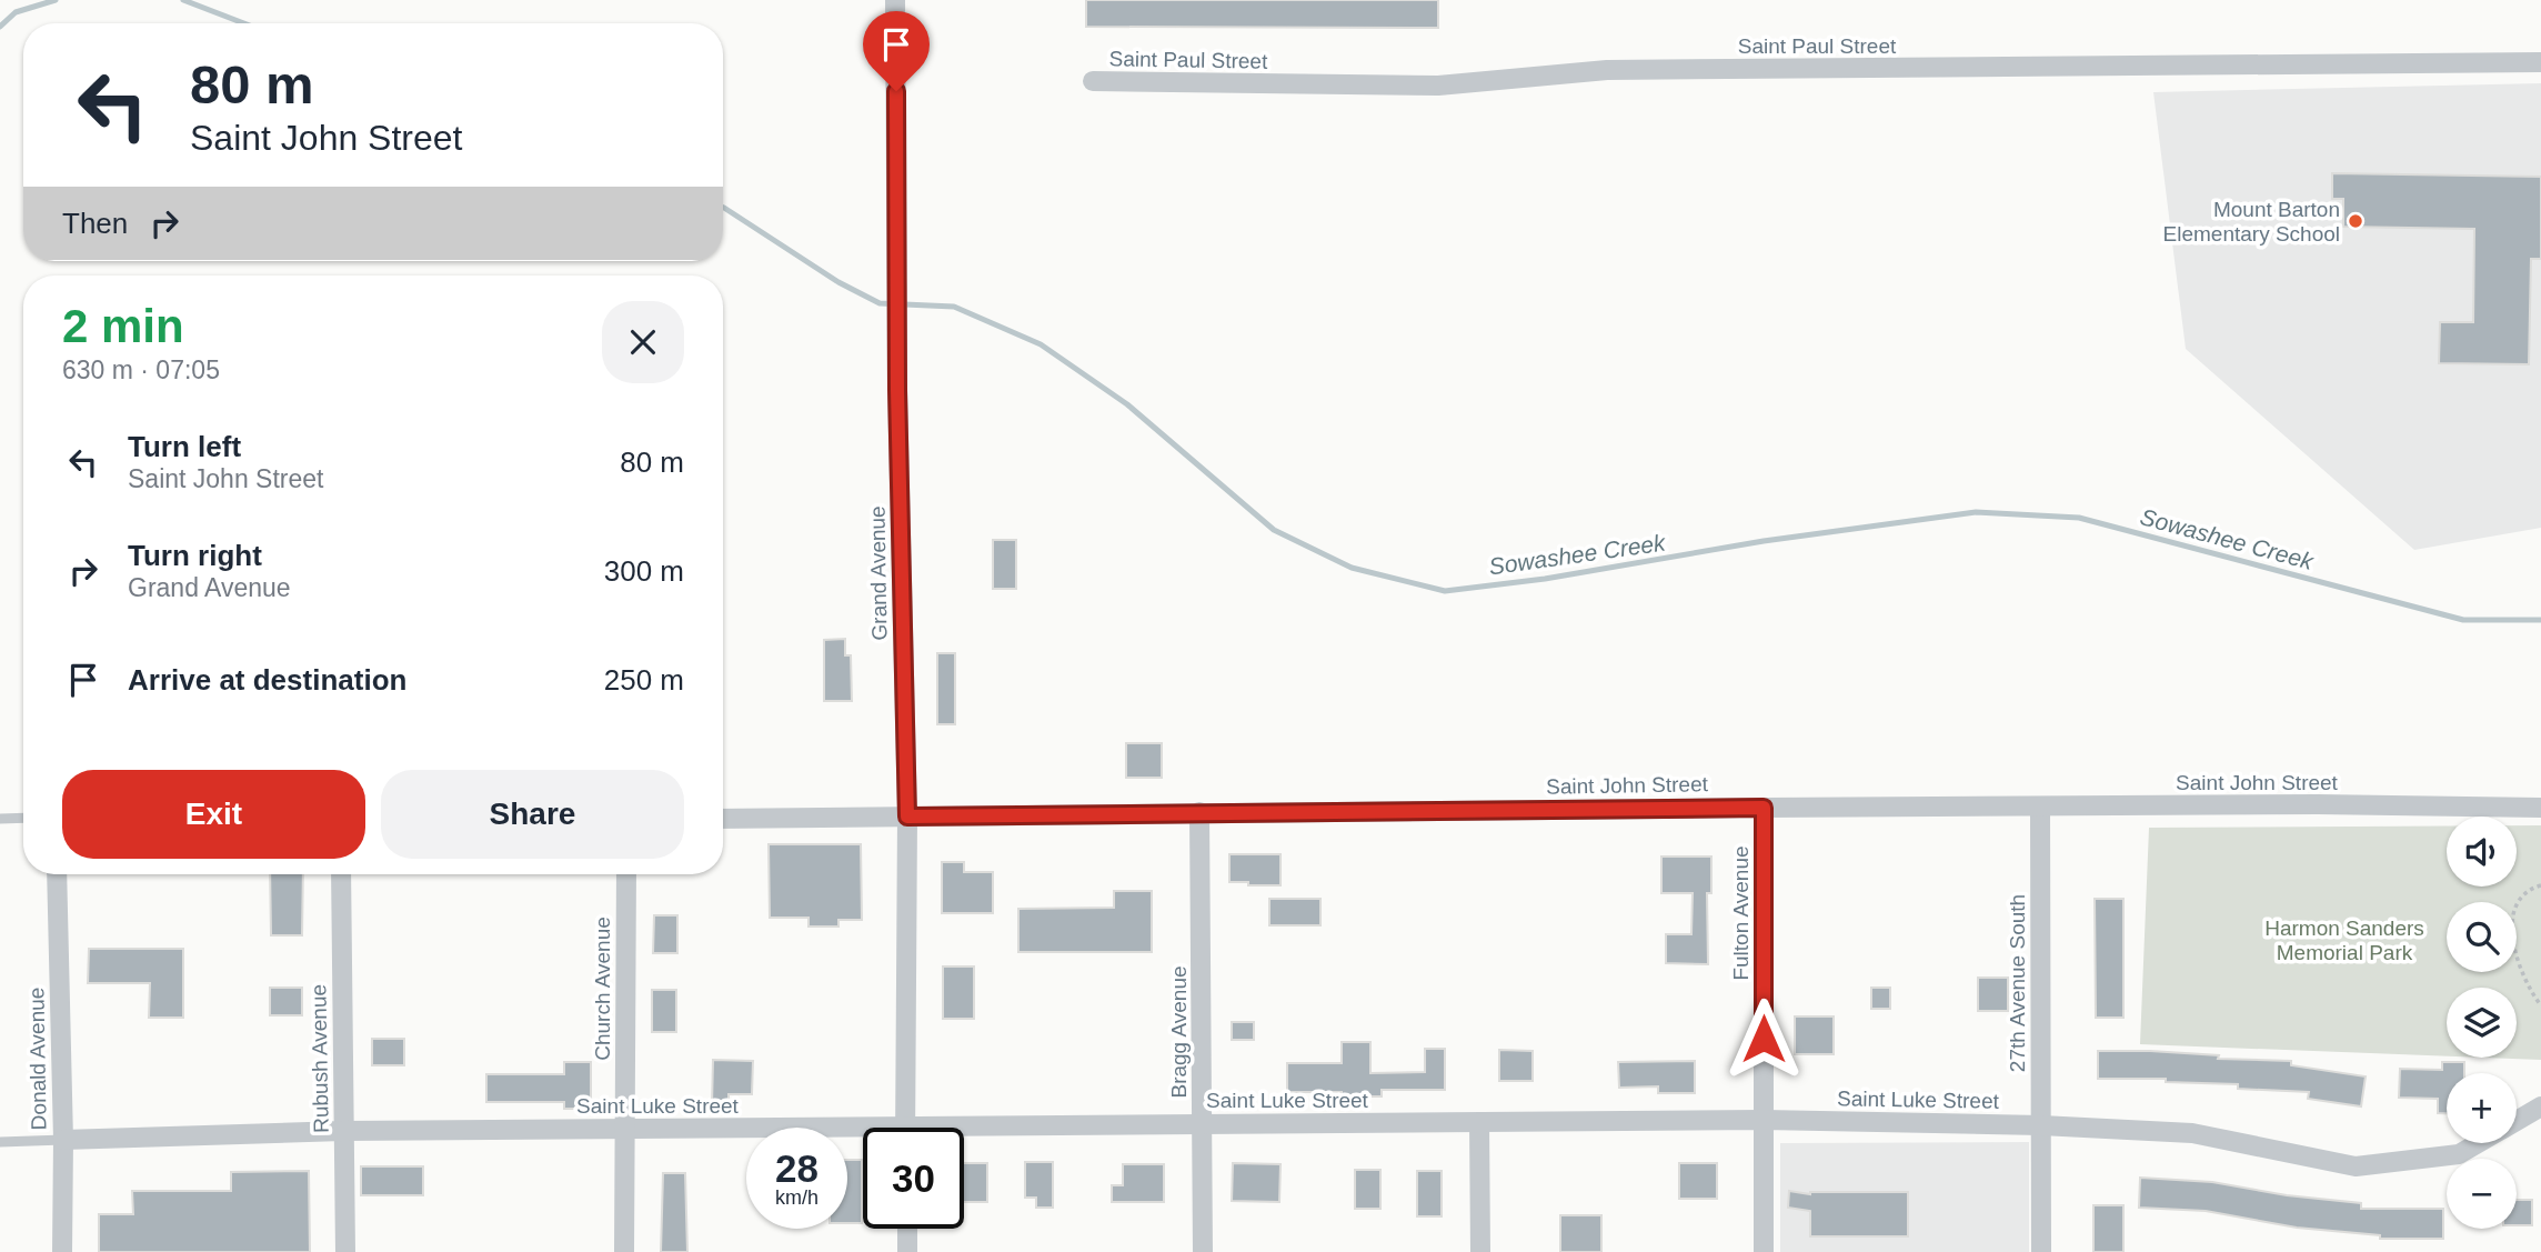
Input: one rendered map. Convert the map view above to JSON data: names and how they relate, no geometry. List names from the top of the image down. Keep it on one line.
{"streets":{"street":["Saint Paul Street","Grand Avenue","Saint John Street","Fulton Avenue","27th Avenue South","Church Avenue","Bragg Avenue","Donald Avenue","Rubush Avenue","Saint Luke Street"]},"crossings":[["Grand Avenue","Saint John Street"],["Saint John Street","Fulton Avenue"],["Saint John Street","27th Avenue South"],["Saint John Street","Bragg Avenue"],["Fulton Avenue","Saint Luke Street"],["27th Avenue South","Saint Luke Street"],["Church Avenue","Saint Luke Street"],["Bragg Avenue","Saint Luke Street"],["Donald Avenue","Saint Luke Street"],["Rubush Avenue","Saint Luke Street"]],"water":["Sowashee Creek"],"parks":["Harmon Sanders Memorial Park"],"places":["Mount Barton Elementary School"],"page":{"turn":["80 m","Saint John Street"],"then":"Then","heading":["2 min","630 m · 07:05"],"list":[{"name":"Turn left","note":"Saint John Street","value":"80 m"},{"name":"Turn right","note":"Grand Avenue","value":"300 m"},{"name":"Arrive at destination","value":"250 m"}],"buttons":["Exit","Share"],"map_buttons":["+","−"],"speed":"28 km/h","limit":"30"}}
